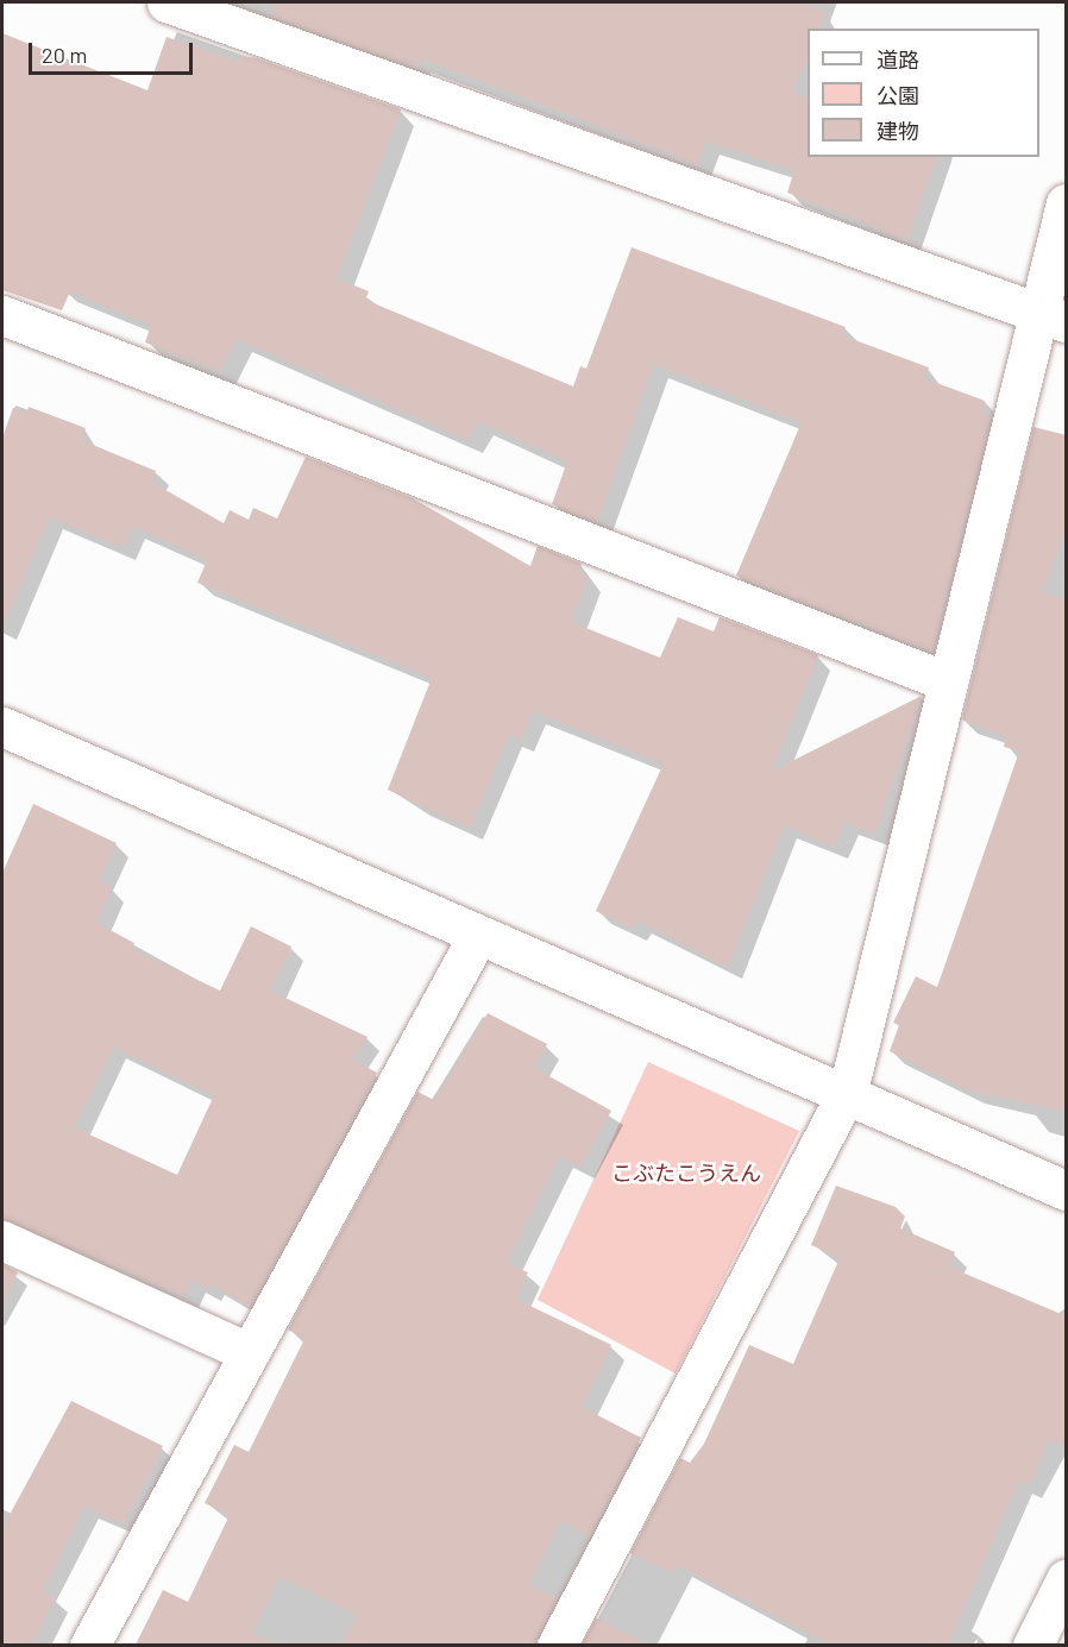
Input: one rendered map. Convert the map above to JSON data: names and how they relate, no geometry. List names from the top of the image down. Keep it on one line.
{"parks":["こぶたこうえん"],"legend":["道路","公園","建物"],"scale_bar":"20 m"}
